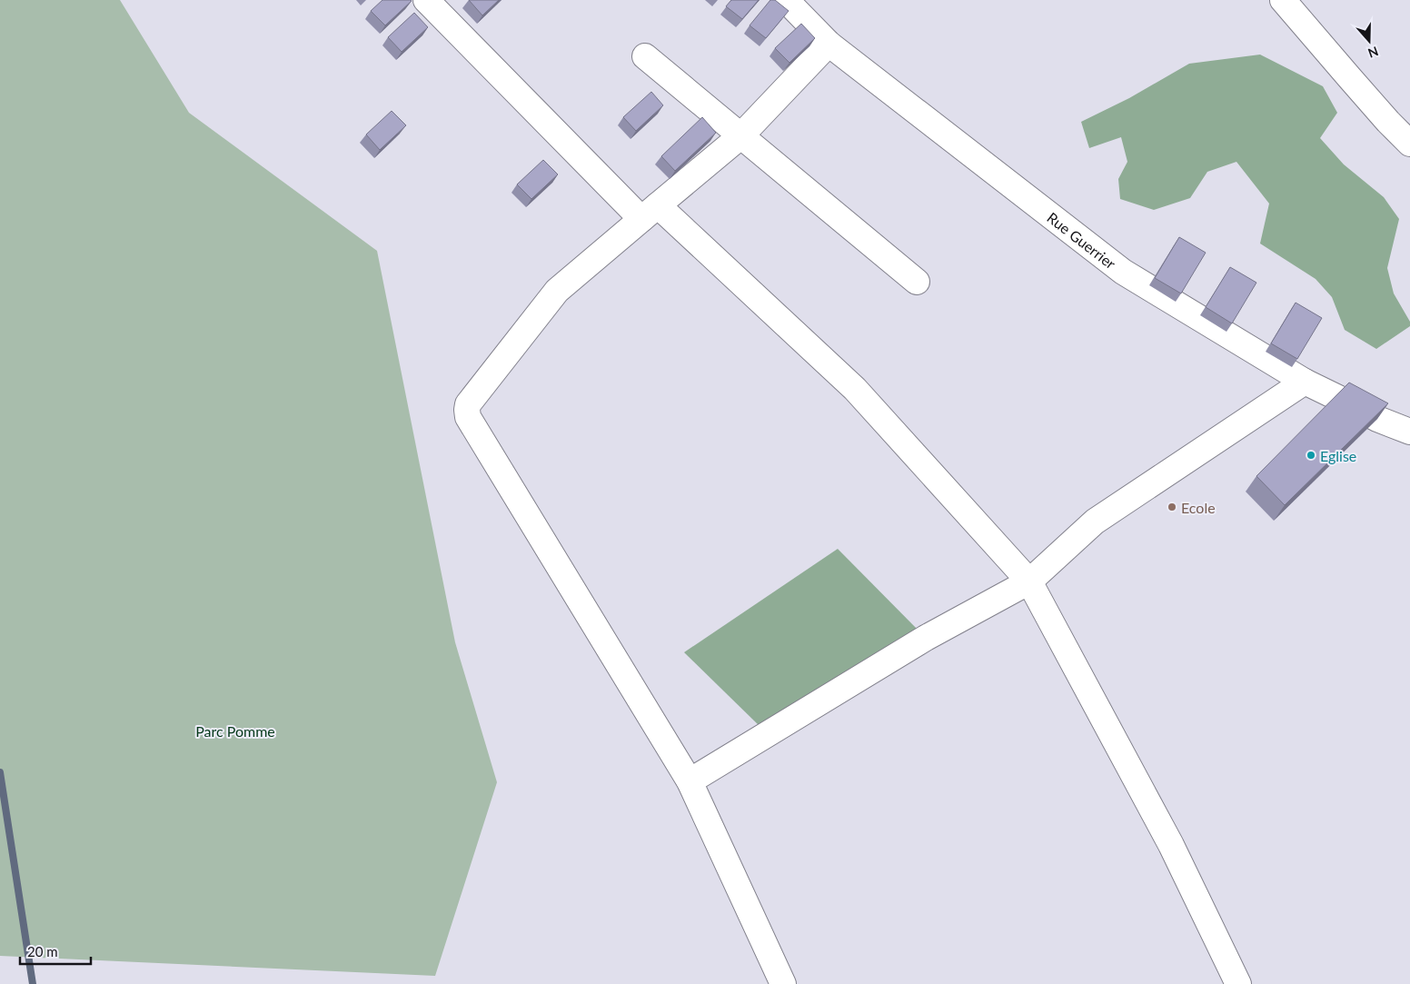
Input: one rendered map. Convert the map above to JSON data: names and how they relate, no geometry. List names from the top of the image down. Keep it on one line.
{"streets":{"street":["Rue Guerrier"]},"parks":["Parc Pomme"],"places":["Eglise","Ecole"],"scale_bar":"20 m","north":"bottom"}
